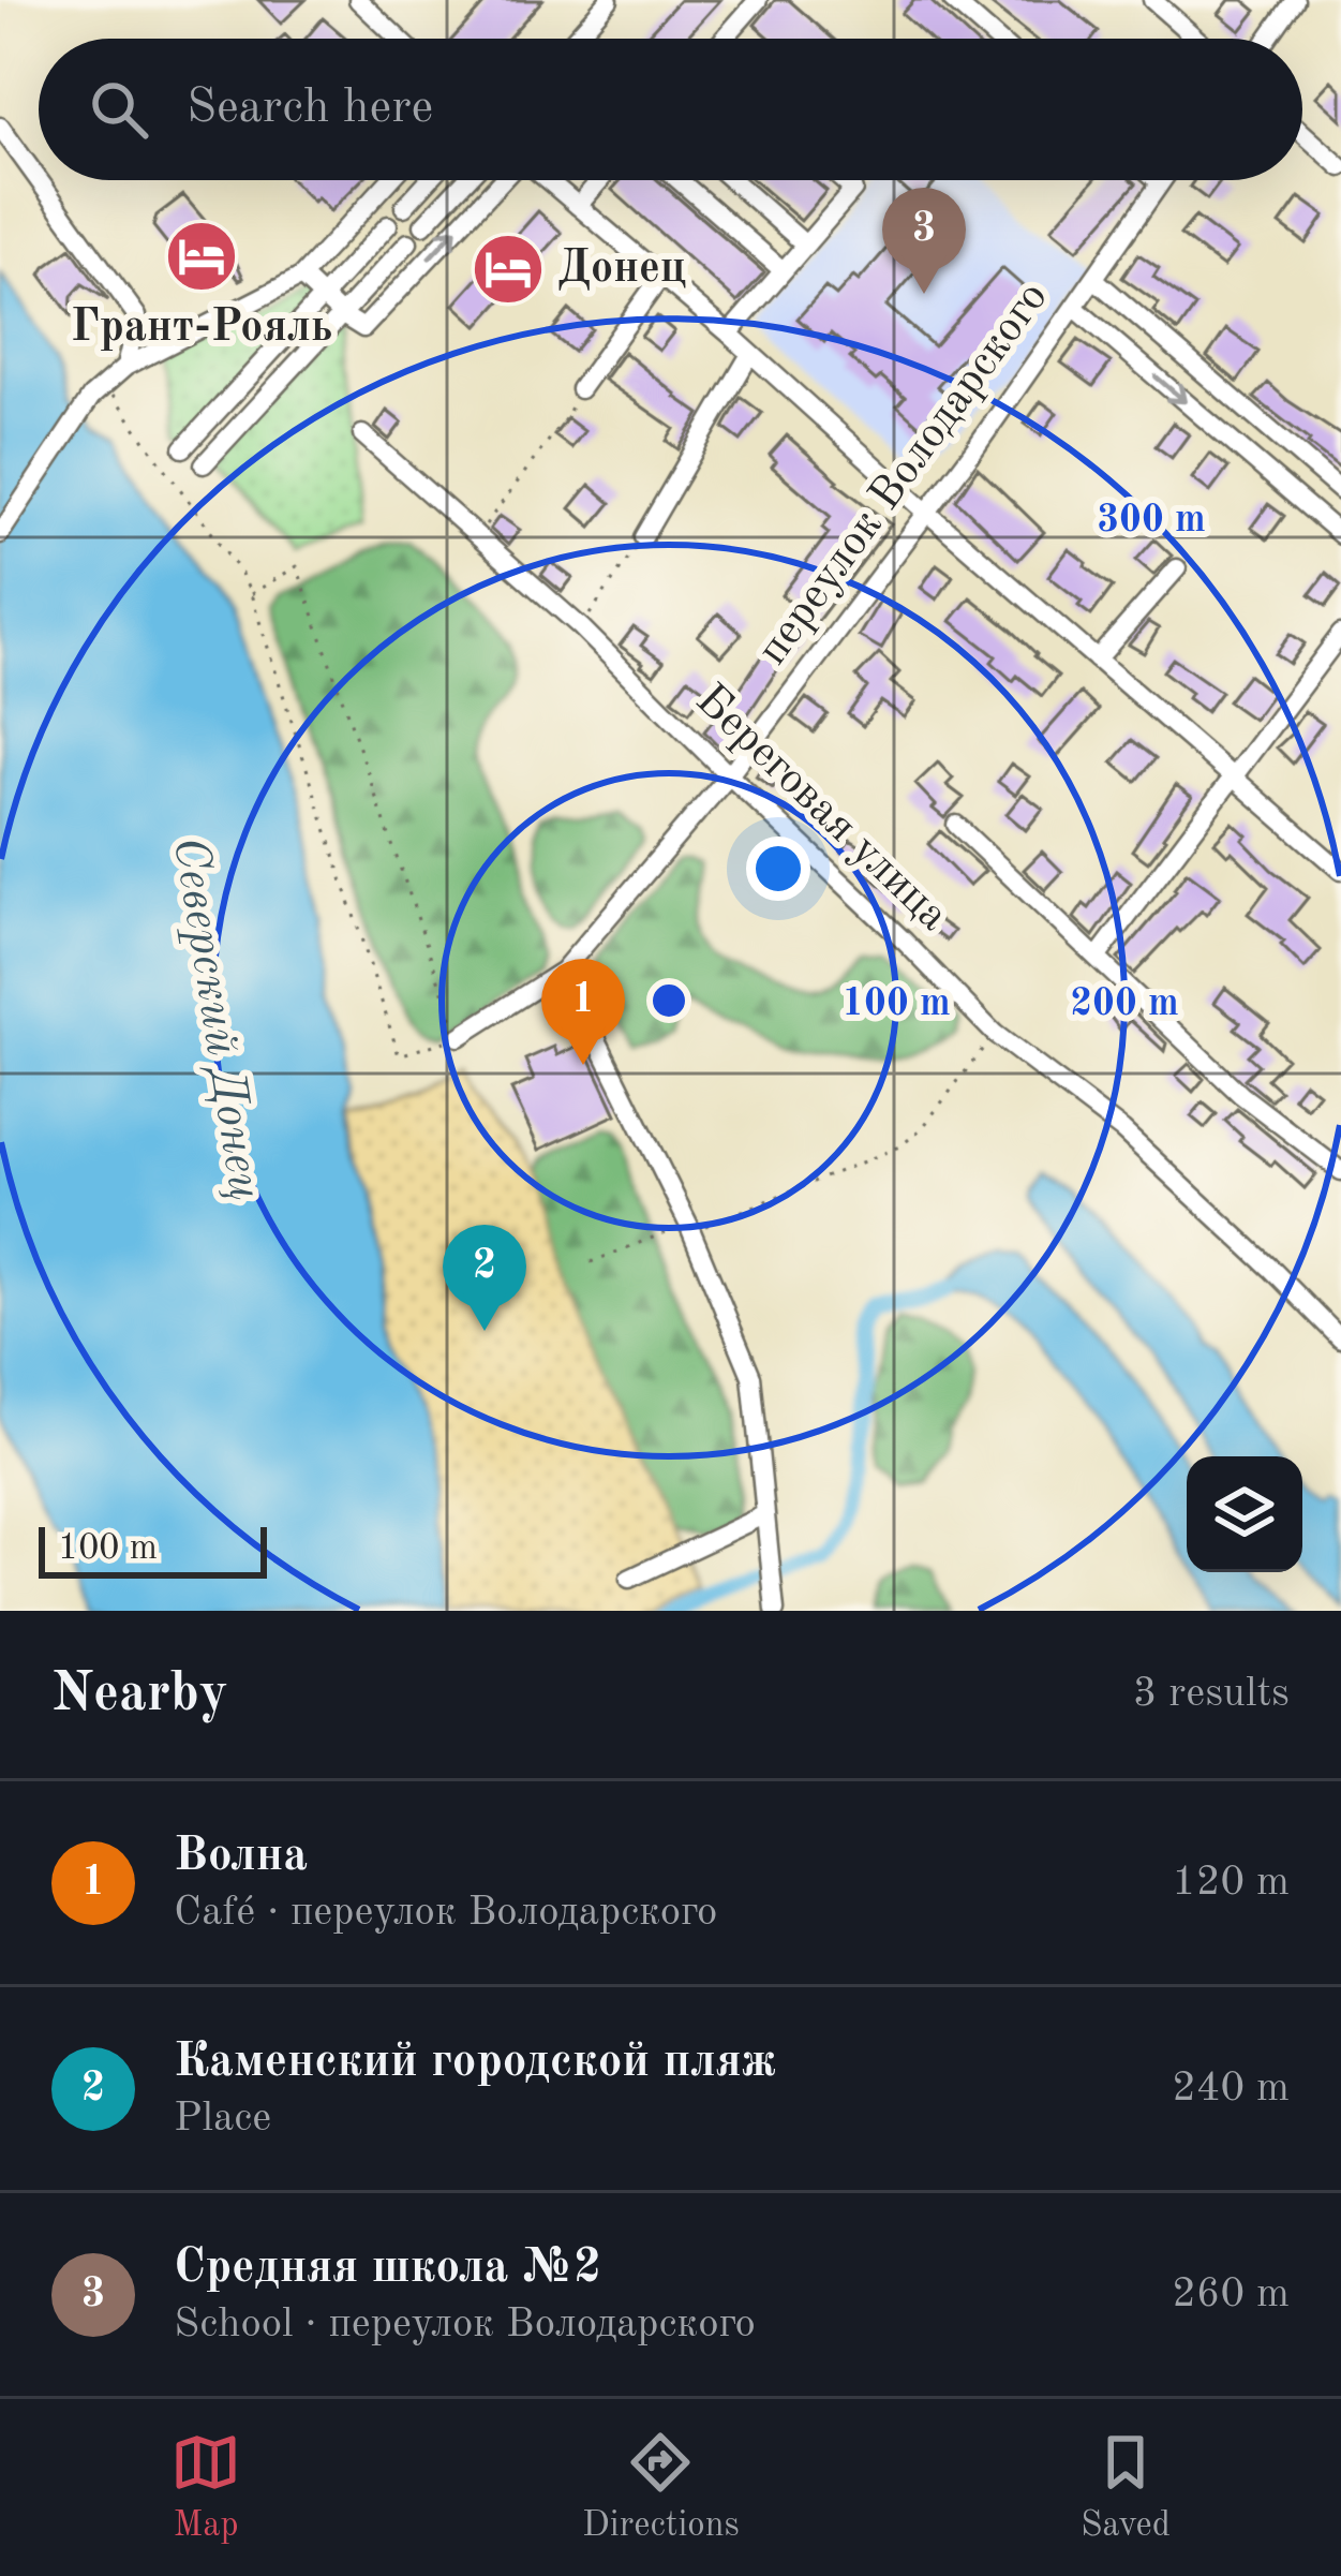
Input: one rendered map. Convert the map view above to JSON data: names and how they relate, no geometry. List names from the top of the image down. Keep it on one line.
{"streets":{"street":["переулок Володарского","Береговая улица"]},"crossings":[["переулок Володарского","Береговая улица"]],"water":["Северский Донец"],"places":{"hotel":["Грант-Рояль","Донец"]},"scale_bar":"100 m","page":{"search":"Search here","pins":["3","1","2"],"scale":"100 m","heading":["Nearby","3 results"],"list":[{"mark":"1","name":"Волна","note":"Café · переулок Володарского","value":"120 m"},{"mark":"2","name":"Каменский городской пляж","note":"Place","value":"240 m"},{"mark":"3","name":"Средняя школа №2","note":"School · переулок Володарского","value":"260 m"}],"nav":["Map","Directions","Saved"]},"rings":["300 m","100 m","200 m"]}
